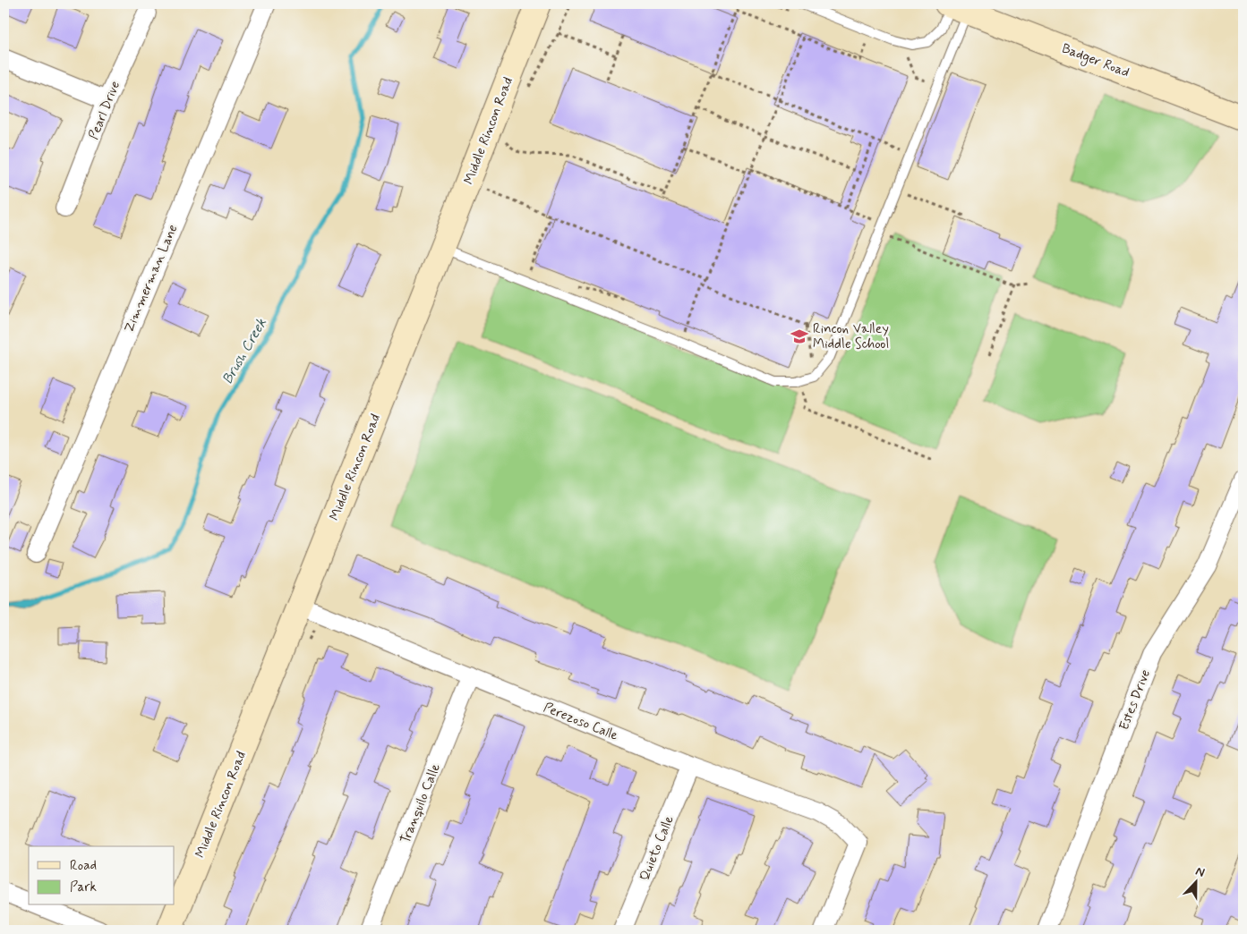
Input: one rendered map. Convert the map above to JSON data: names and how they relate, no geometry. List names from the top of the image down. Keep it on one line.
{"streets":{"street":["Badger Road","Pearl Drive","Middle Rincon Road","Zimmerman Lane","Estes Drive","Perezoso Calle","Tranquilo Calle","Quieto Calle"]},"crossings":[["Middle Rincon Road","Perezoso Calle"],["Perezoso Calle","Tranquilo Calle"],["Perezoso Calle","Quieto Calle"]],"water":["Brush Creek"],"places":{"school or university":["Rincon Valley Middle School"]},"legend":["Road","Park"],"north":"top"}
